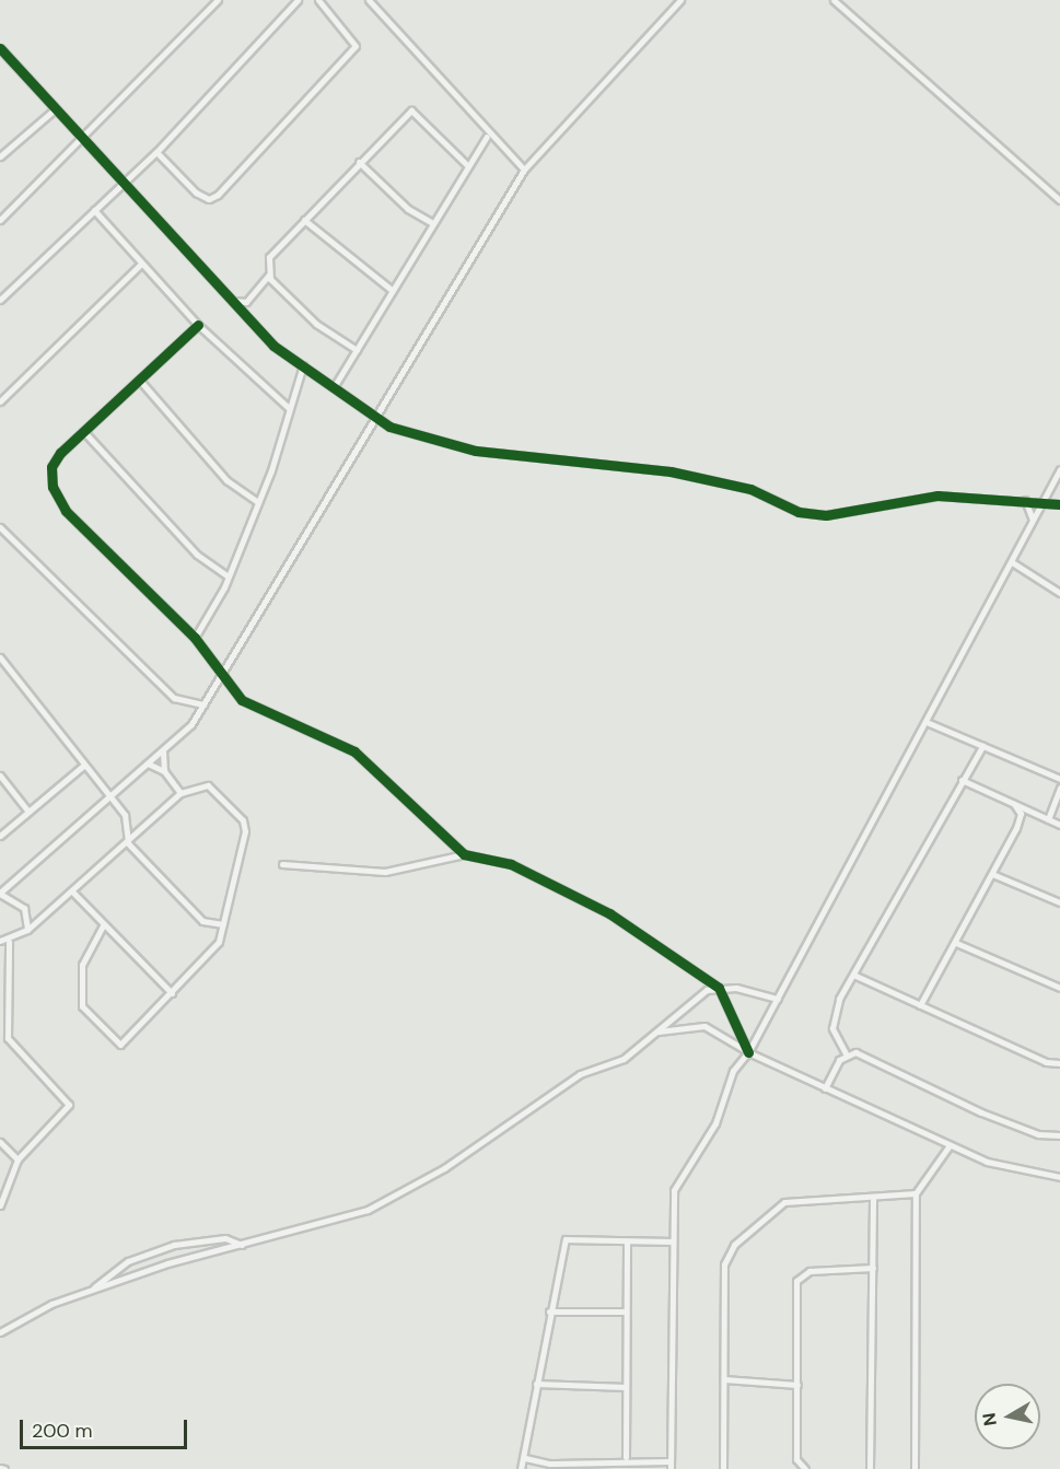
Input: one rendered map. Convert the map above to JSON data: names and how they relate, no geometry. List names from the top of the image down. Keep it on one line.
{"scale_bar":"200 m","north":"left"}
